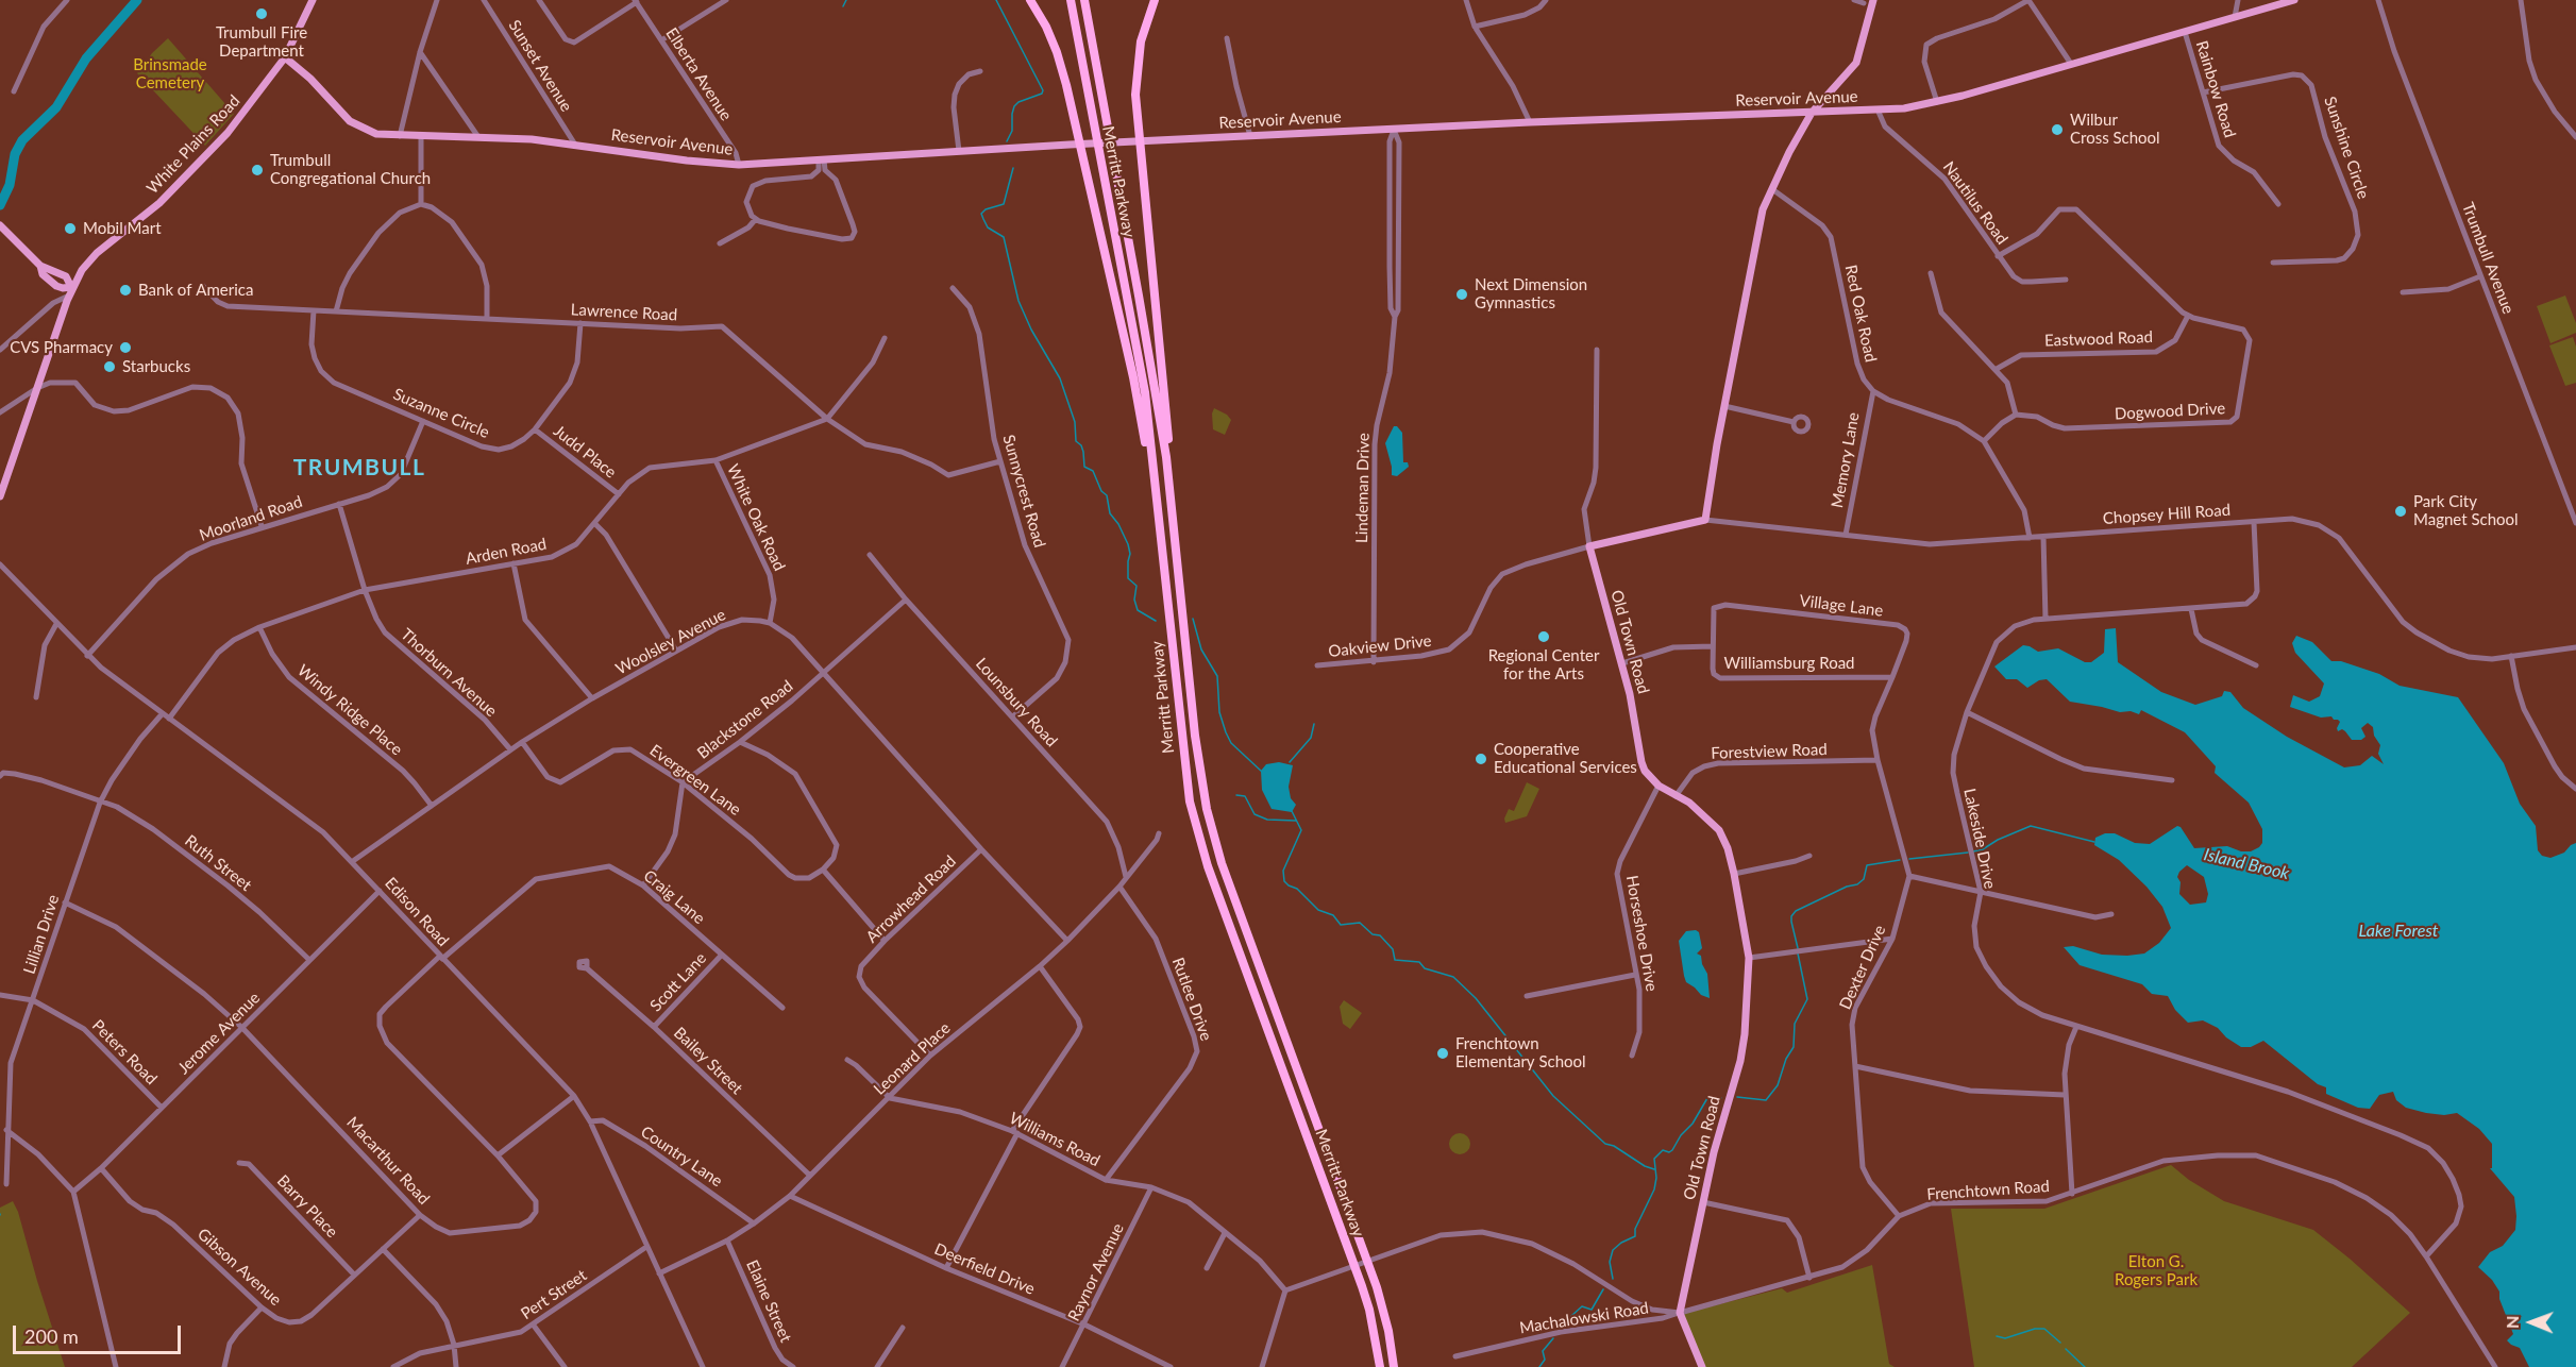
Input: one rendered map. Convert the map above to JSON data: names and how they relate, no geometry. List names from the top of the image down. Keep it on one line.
{"streets":{"highway":["Merritt Parkway"],"main road":["Reservoir Avenue","White Plains Road","Old Town Road"],"street":["Sunset Avenue","Elberta Avenue","Rainbow Road","Sunshine Circle","Nautilus Road","Trumbull Avenue","Lawrence Road","Red Oak Road","Eastwood Road","Dogwood Drive","Suzanne Circle","Judd Place","Memory Lane","Lindeman Drive","Sunnycrest Road","Chopsey Hill Road","White Oak Road","Moorland Road","Arden Road","Village Lane","Woolsley Avenue","Oakview Drive","Williamsburg Road","Thorburn Avenue","Lounsbury Road","Windy Ridge Place","Blackstone Road","Forestview Road","Evergreen Lane","Lakeside Drive","Ruth Street","Craig Lane","Arrowhead Road","Edison Road","Horseshoe Drive","Lillian Drive","Dexter Drive","Scott Lane","Rutlee Drive","Jerome Avenue","Peters Road","Leonard Place","Bailey Street","Williams Road","Country Lane","Macarthur Road","Frenchtown Road","Barry Place","Gibson Avenue","Deerfield Drive","Raynor Avenue","Pert Street","Elaine Street","Machalowski Road"]},"crossings":[["Sunset Avenue","Reservoir Avenue"],["Elberta Avenue","Reservoir Avenue"],["Rainbow Road","Reservoir Avenue"],["Rainbow Road","Sunshine Circle"],["Reservoir Avenue","White Plains Road"],["Reservoir Avenue","Nautilus Road"],["Reservoir Avenue","Lindeman Drive"],["Nautilus Road","Dogwood Drive"],["Lawrence Road","Suzanne Circle"],["Lawrence Road","Sunnycrest Road"],["Lawrence Road","Arden Road"],["Red Oak Road","Memory Lane"],["Eastwood Road","Dogwood Drive"],["Suzanne Circle","Judd Place"],["Suzanne Circle","Moorland Road"],["Judd Place","Arden Road"],["Memory Lane","Chopsey Hill Road"],["Lindeman Drive","Oakview Drive"],["Sunnycrest Road","Lounsbury Road"],["Chopsey Hill Road","Lakeside Drive"],["White Oak Road","Arden Road"],["White Oak Road","Woolsley Avenue"],["Moorland Road","Thorburn Avenue"],["Moorland Road","Edison Road"],["Arden Road","Thorburn Avenue"],["Arden Road","Windy Ridge Place"],["Arden Road","Edison Road"],["Village Lane","Williamsburg Road"],["Village Lane","Forestview Road"],["Woolsley Avenue","Thorburn Avenue"],["Woolsley Avenue","Windy Ridge Place"],["Woolsley Avenue","Evergreen Lane"],["Woolsley Avenue","Edison Road"],["Old Town Road","Oakview Drive"],["Old Town Road","Forestview Road"],["Old Town Road","Horseshoe Drive"],["Old Town Road","Frenchtown Road"],["Old Town Road","Machalowski Road"],["Lounsbury Road","Blackstone Road"],["Lounsbury Road","Leonard Place"],["Blackstone Road","Evergreen Lane"],["Lakeside Drive","Frenchtown Road"],["Ruth Street","Lillian Drive"],["Ruth Street","Jerome Avenue"],["Craig Lane","Edison Road"],["Craig Lane","Scott Lane"],["Craig Lane","Macarthur Road"],["Arrowhead Road","Leonard Place"],["Edison Road","Lillian Drive"],["Edison Road","Jerome Avenue"],["Edison Road","Leonard Place"],["Edison Road","Country Lane"],["Edison Road","Macarthur Road"],["Edison Road","Pert Street"],["Lillian Drive","Peters Road"],["Lillian Drive","Macarthur Road"],["Dexter Drive","Frenchtown Road"],["Scott Lane","Bailey Street"],["Rutlee Drive","Leonard Place"],["Rutlee Drive","Williams Road"],["Jerome Avenue","Peters Road"],["Jerome Avenue","Macarthur Road"],["Jerome Avenue","Gibson Avenue"],["Leonard Place","Bailey Street"],["Leonard Place","Williams Road"],["Leonard Place","Country Lane"],["Leonard Place","Deerfield Drive"],["Leonard Place","Elaine Street"],["Williams Road","Frenchtown Road"],["Williams Road","Raynor Avenue"],["Macarthur Road","Gibson Avenue"],["Frenchtown Road","Machalowski Road"],["Barry Place","Gibson Avenue"],["Deerfield Drive","Raynor Avenue"]],"districts":["TRUMBULL"],"water":["Island Brook","Lake Forest"],"parks":["Brinsmade Cemetery","Elton G. Rogers Park"],"places":["Trumbull Fire Department","Wilbur Cross School","Trumbull Congregational Church","Mobil Mart","Bank of America","Next Dimension Gymnastics","CVS Pharmacy","Starbucks","Park City Magnet School","Regional Center for the Arts","Cooperative Educational Services","Frenchtown Elementary School"],"scale_bar":"200 m","north":"left"}
